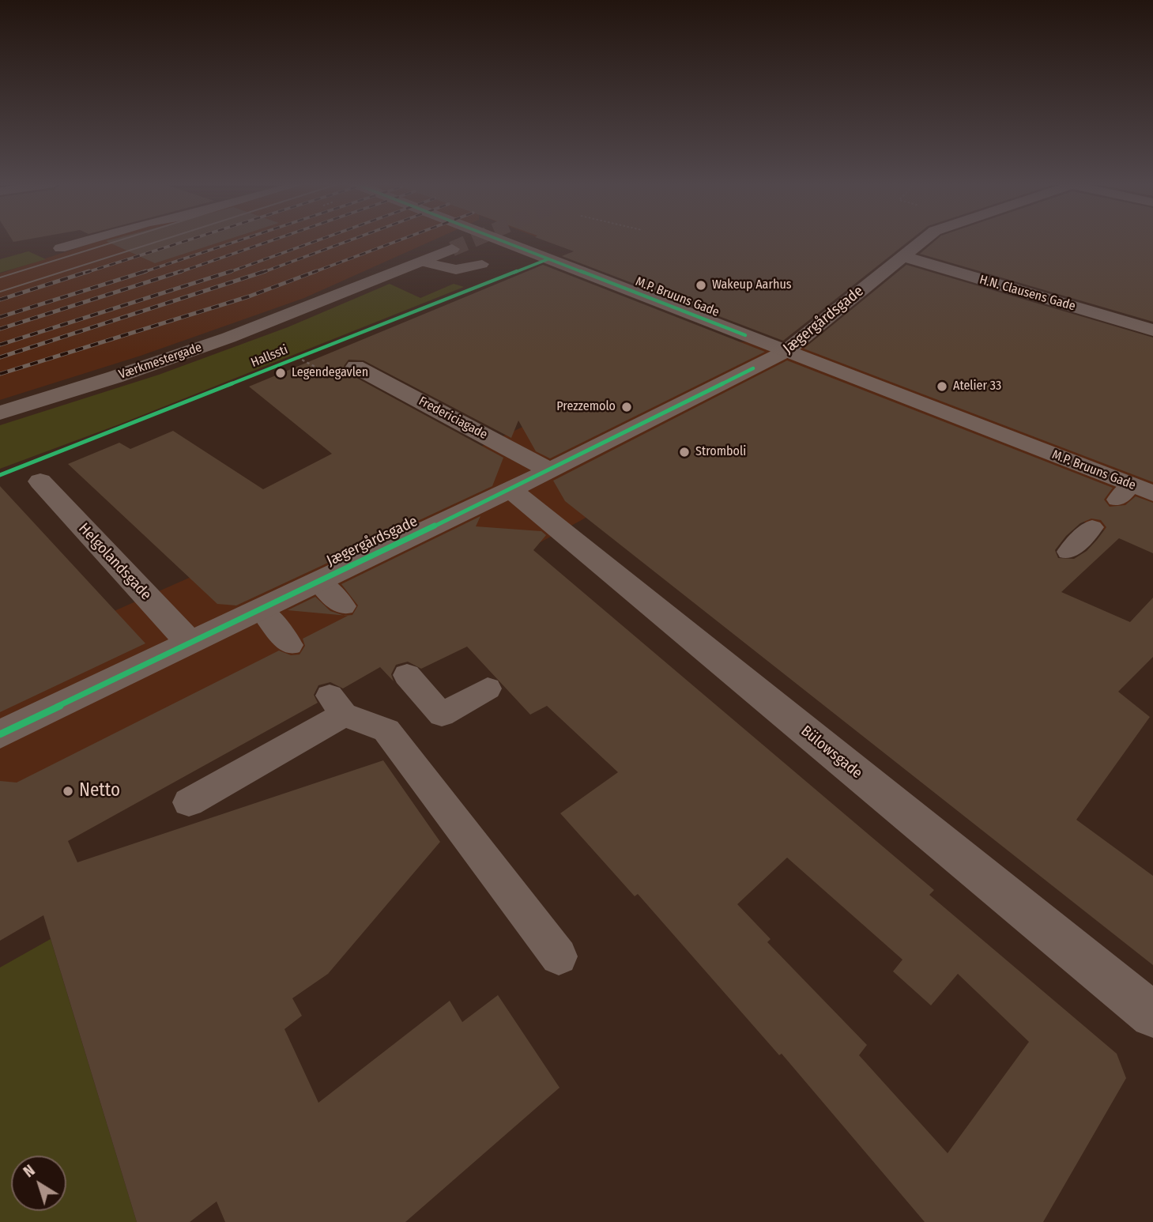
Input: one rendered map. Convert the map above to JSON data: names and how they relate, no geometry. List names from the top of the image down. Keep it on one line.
{"streets":{"street":["H.N. Clausens Gade","M.P. Bruuns Gade","Jægergårdsgade","Værkmestergade","Fredericiagade","Helgolandsgade","Bülowsgade"],"cycle path":["Hallssti"]},"crossings":[["H.N. Clausens Gade","Jægergårdsgade"],["M.P. Bruuns Gade","Jægergårdsgade"],["Jægergårdsgade","Fredericiagade"],["Jægergårdsgade","Helgolandsgade"],["Jægergårdsgade","Bülowsgade"]],"places":["Wakeup Aarhus","Legendegavlen","Atelier 33","Prezzemolo","Stromboli","Netto"],"north":"top left"}
